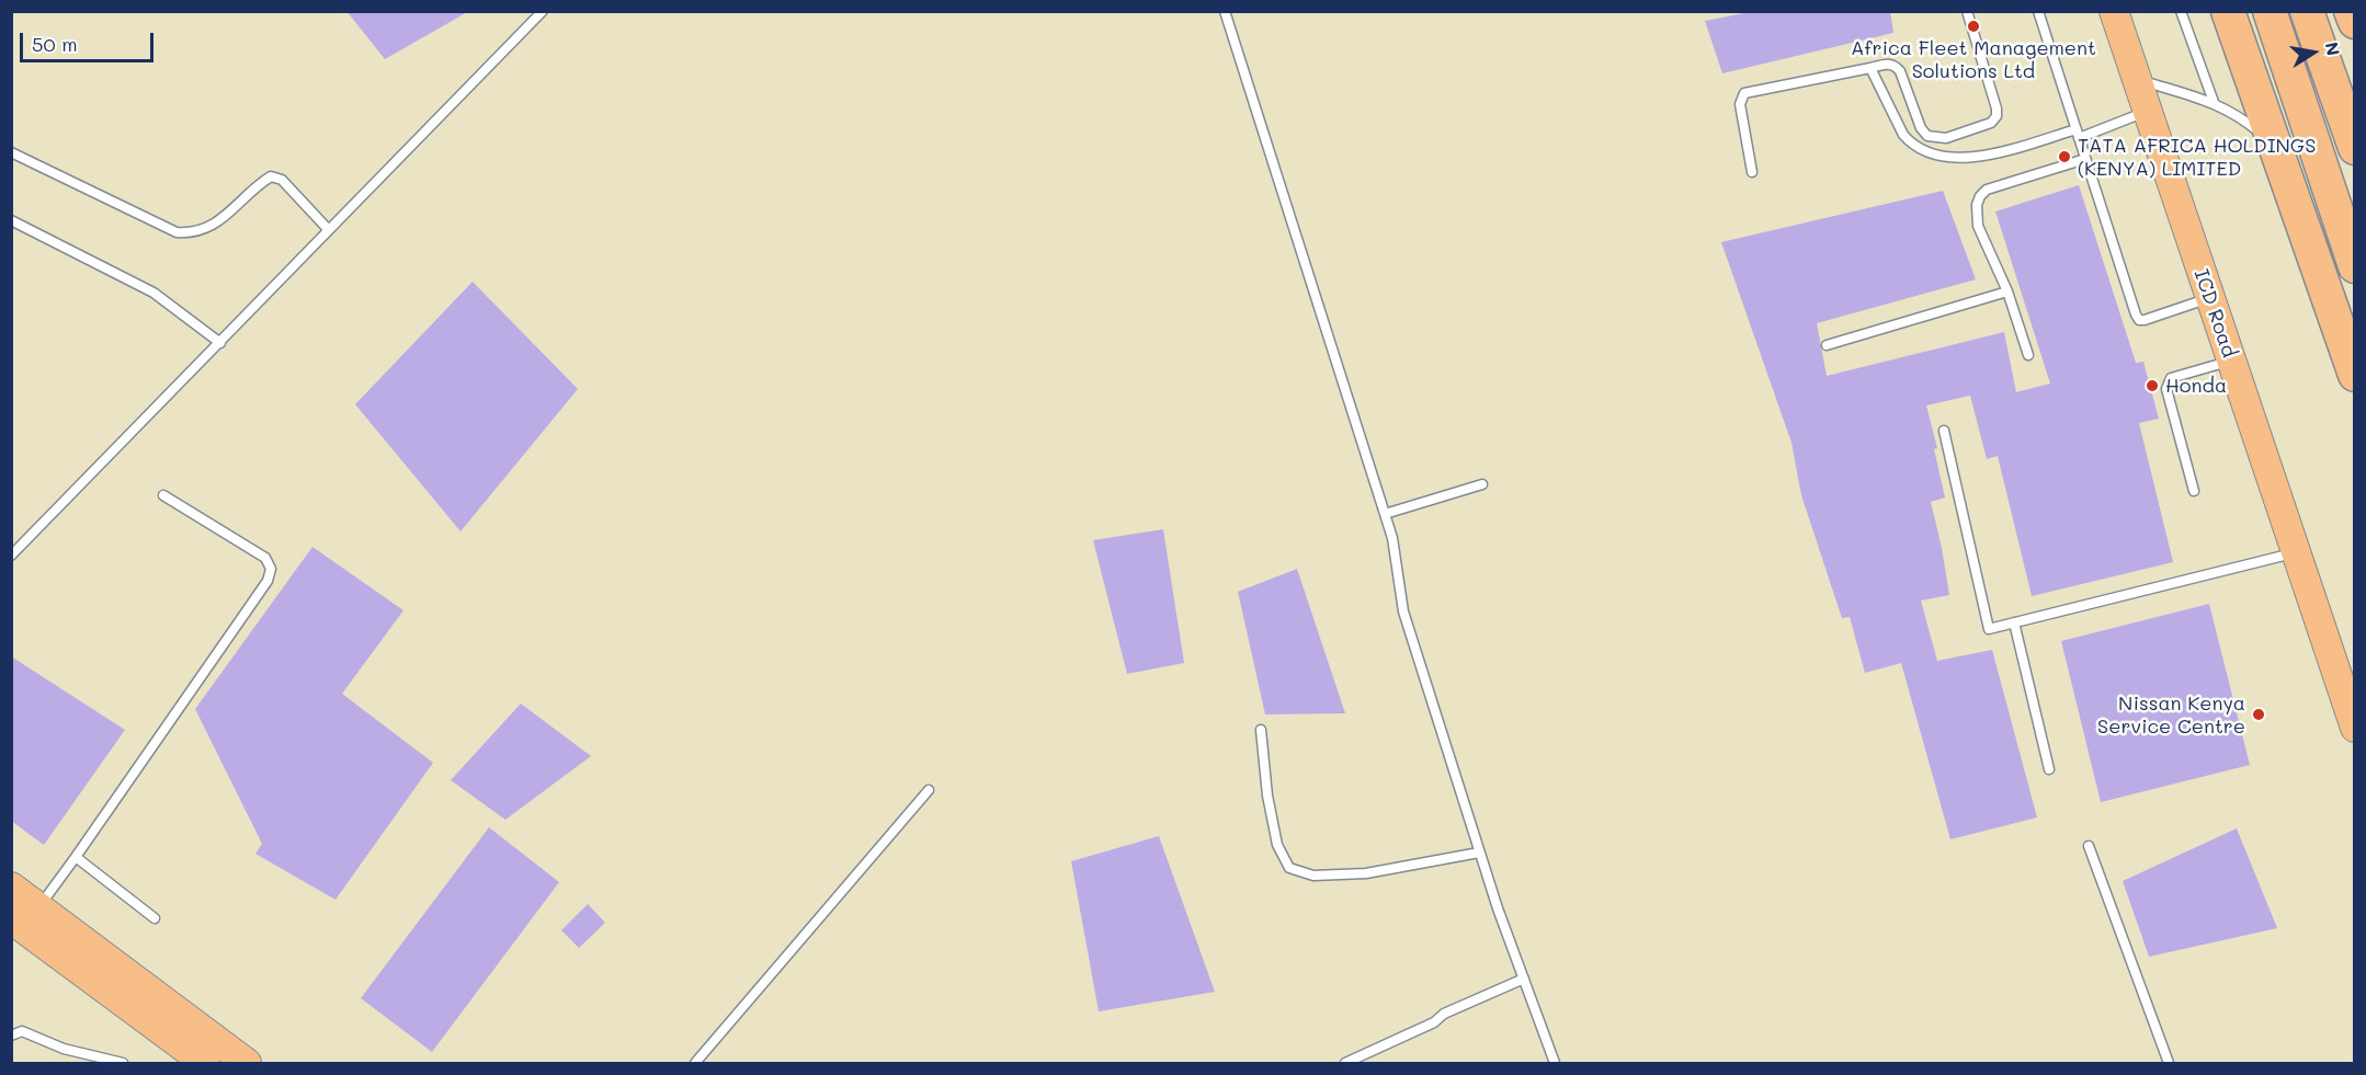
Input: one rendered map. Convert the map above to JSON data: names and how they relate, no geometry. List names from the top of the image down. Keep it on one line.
{"streets":{"main road":["ICD Road"]},"places":["Africa Fleet Management Solutions Ltd","TATA AFRICA HOLDINGS (KENYA) LIMITED","Honda","Nissan Kenya Service Centre"],"scale_bar":"50 m","north":"right"}
